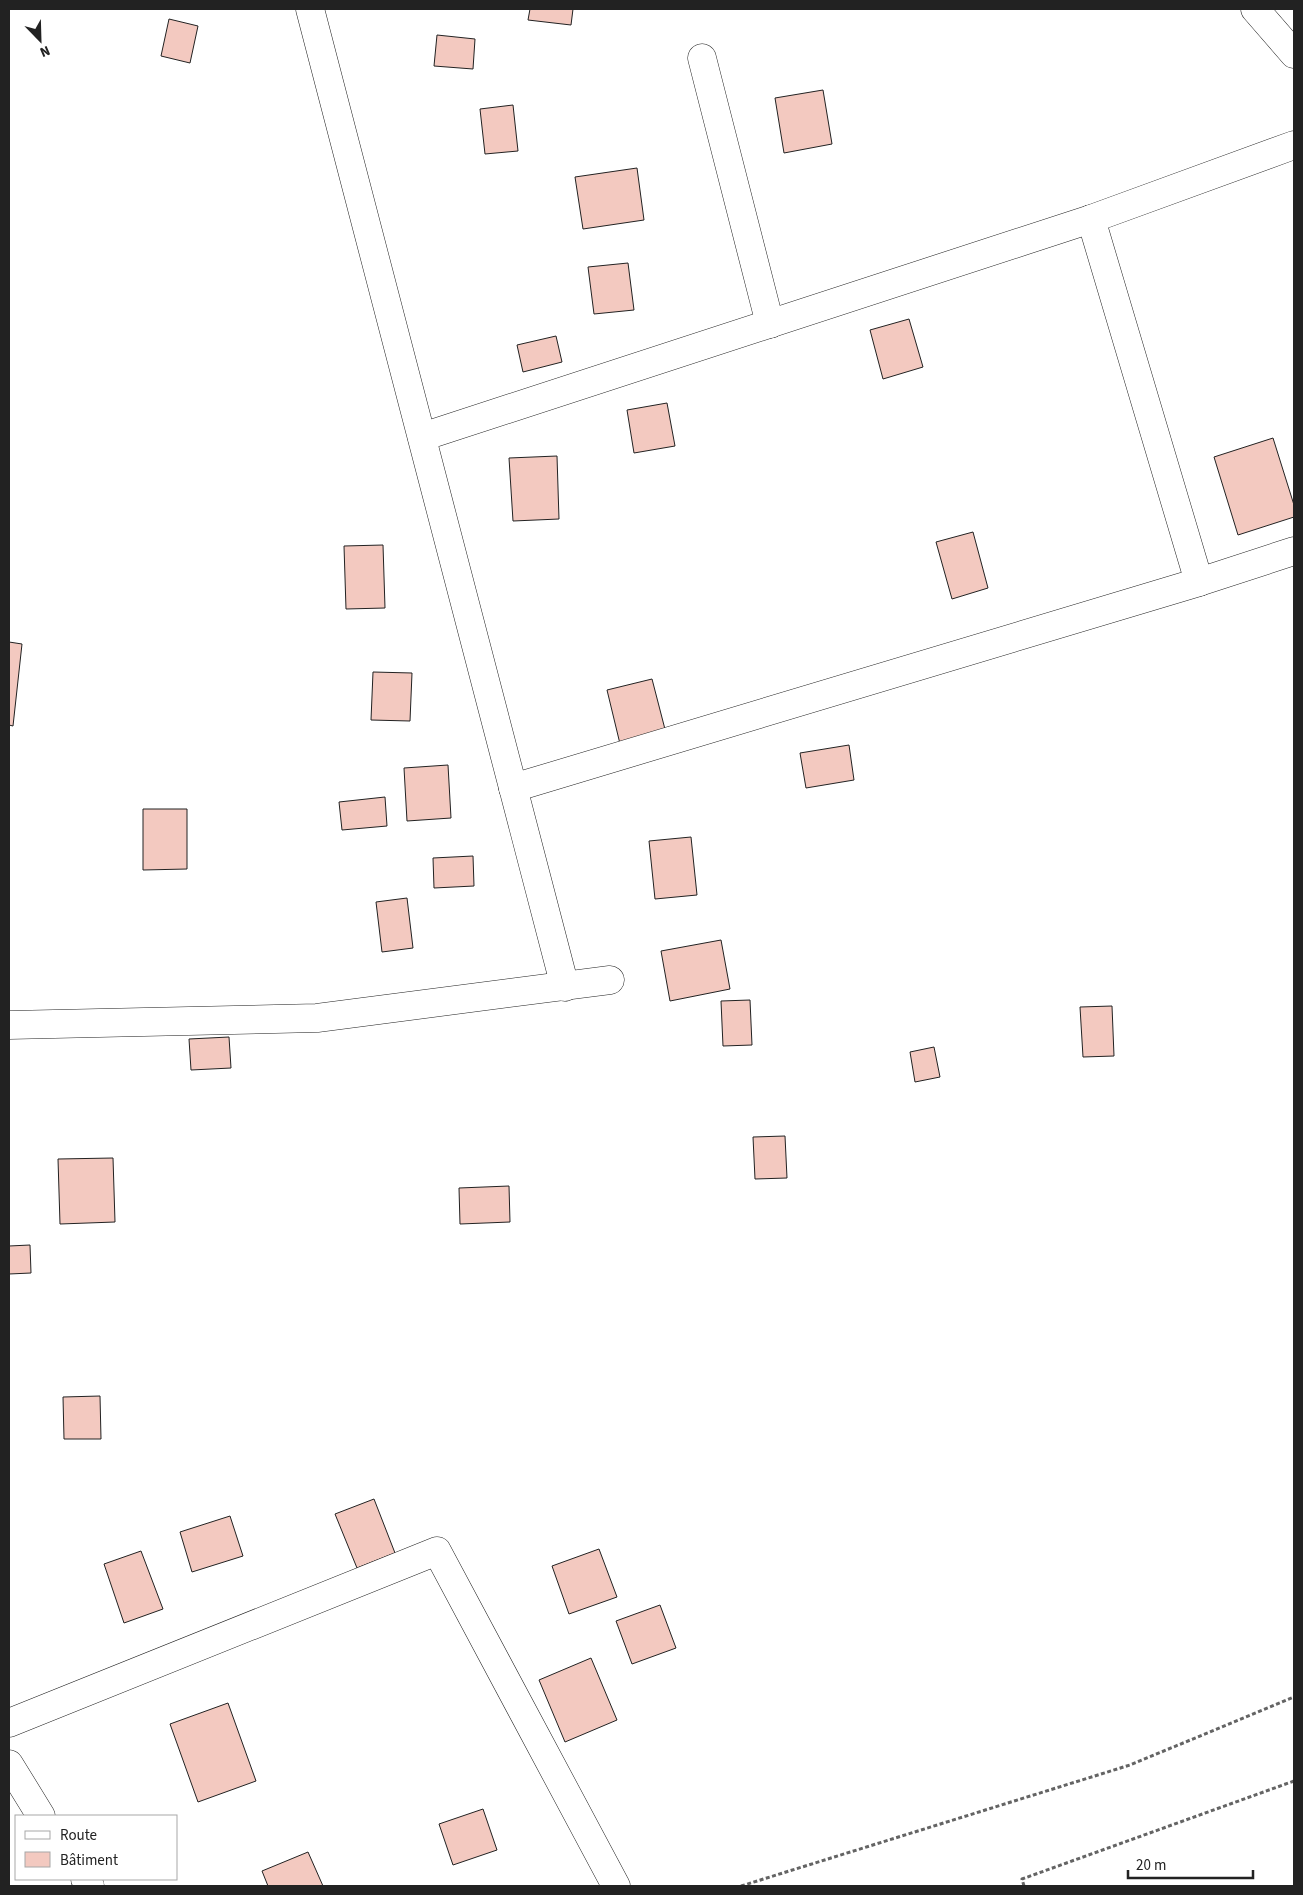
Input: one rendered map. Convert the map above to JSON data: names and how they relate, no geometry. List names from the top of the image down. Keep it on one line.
{"legend":["Route","Bâtiment"],"scale_bar":"20 m","north":"bottom right"}
